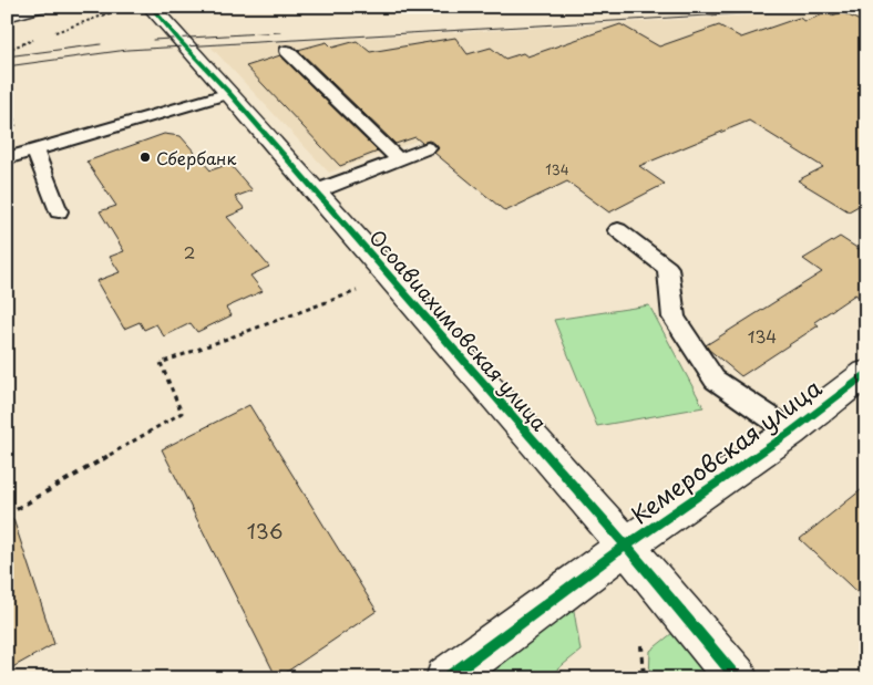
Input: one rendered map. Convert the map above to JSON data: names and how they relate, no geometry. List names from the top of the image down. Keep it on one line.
{"streets":{"street":["Осоавиахимовская улица","Кемеровская улица"]},"crossings":[["Осоавиахимовская улица","Кемеровская улица"]],"places":["Сбербанк"],"house_numbers":["134","2","134","136"]}
